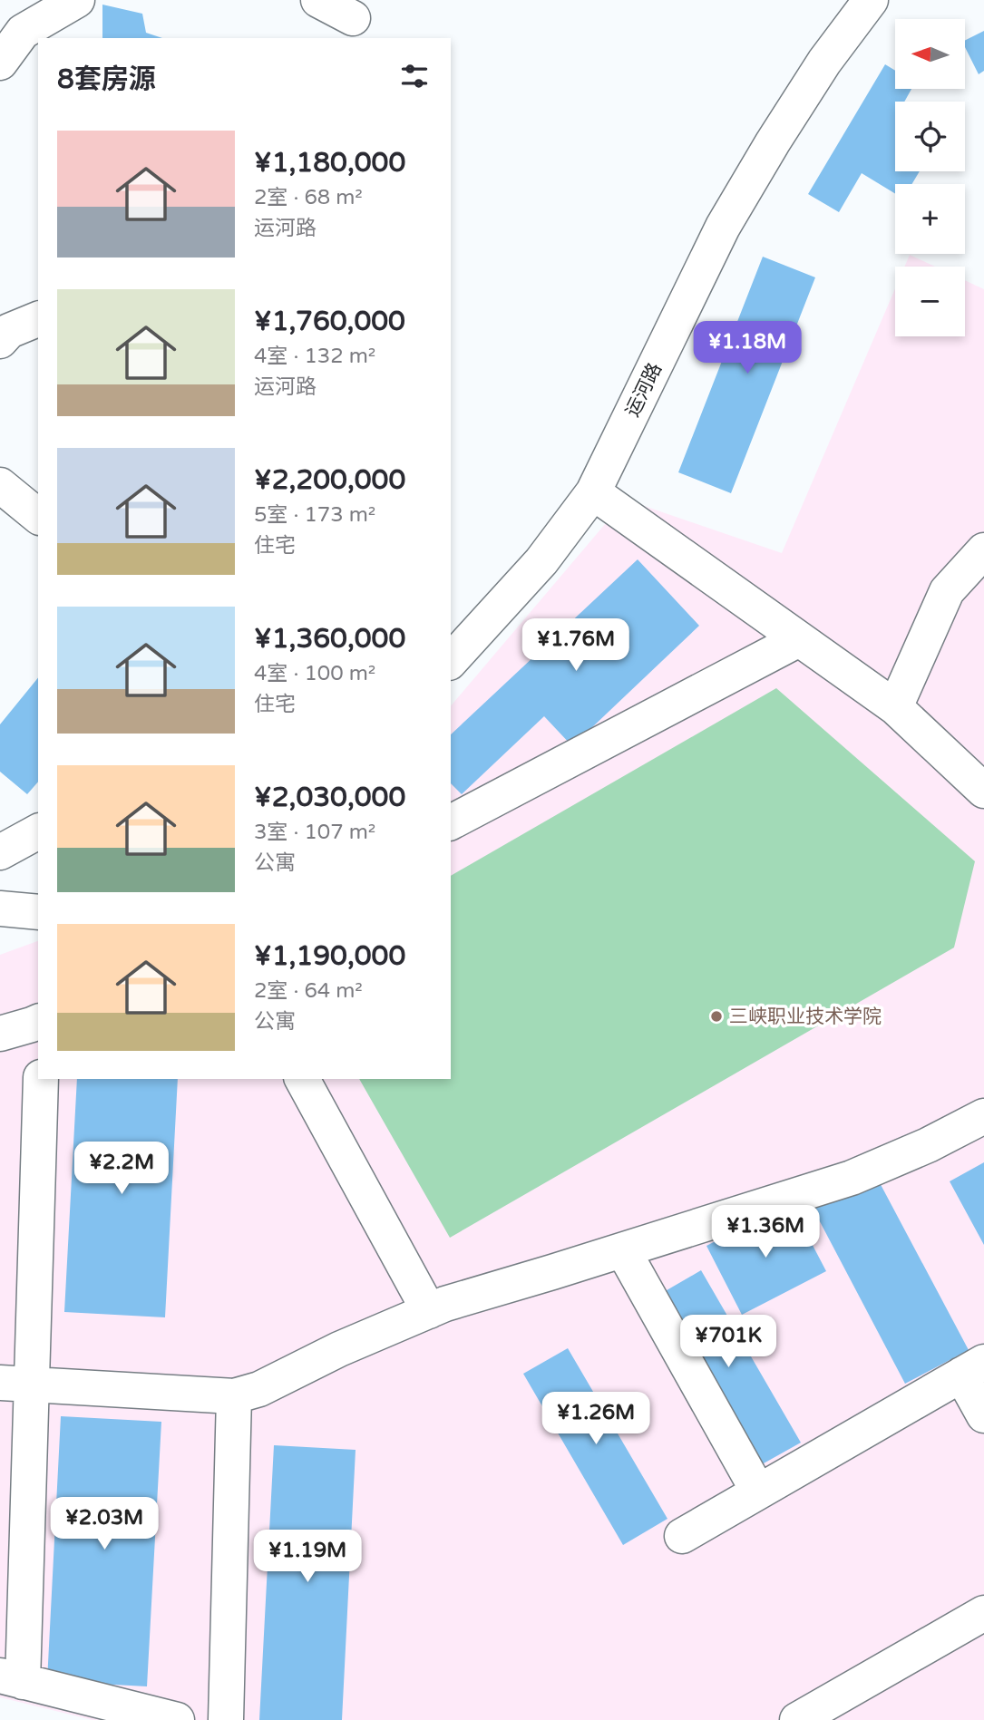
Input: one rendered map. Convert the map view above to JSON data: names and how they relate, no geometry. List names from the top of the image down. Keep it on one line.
{"streets":{"street":["运河路"]},"places":["三峡职业技术学院"],"north":"left","page":{"map_buttons":["+","−"],"heading":"8套房源","list":[{"name":"¥1,180,000","note":"2室 · 68 m² · 运河路"},{"name":"¥1,760,000","note":"4室 · 132 m² · 运河路"},{"name":"¥2,200,000","note":"5室 · 173 m² · 住宅"},{"name":"¥1,360,000","note":"4室 · 100 m² · 住宅"},{"name":"¥2,030,000","note":"3室 · 107 m² · 公寓"},{"name":"¥1,190,000","note":"2室 · 64 m² · 公寓"}],"price":["¥1.18M","¥1.76M","¥2.2M","¥1.36M","¥701K","¥1.26M","¥2.03M","¥1.19M"]}}
